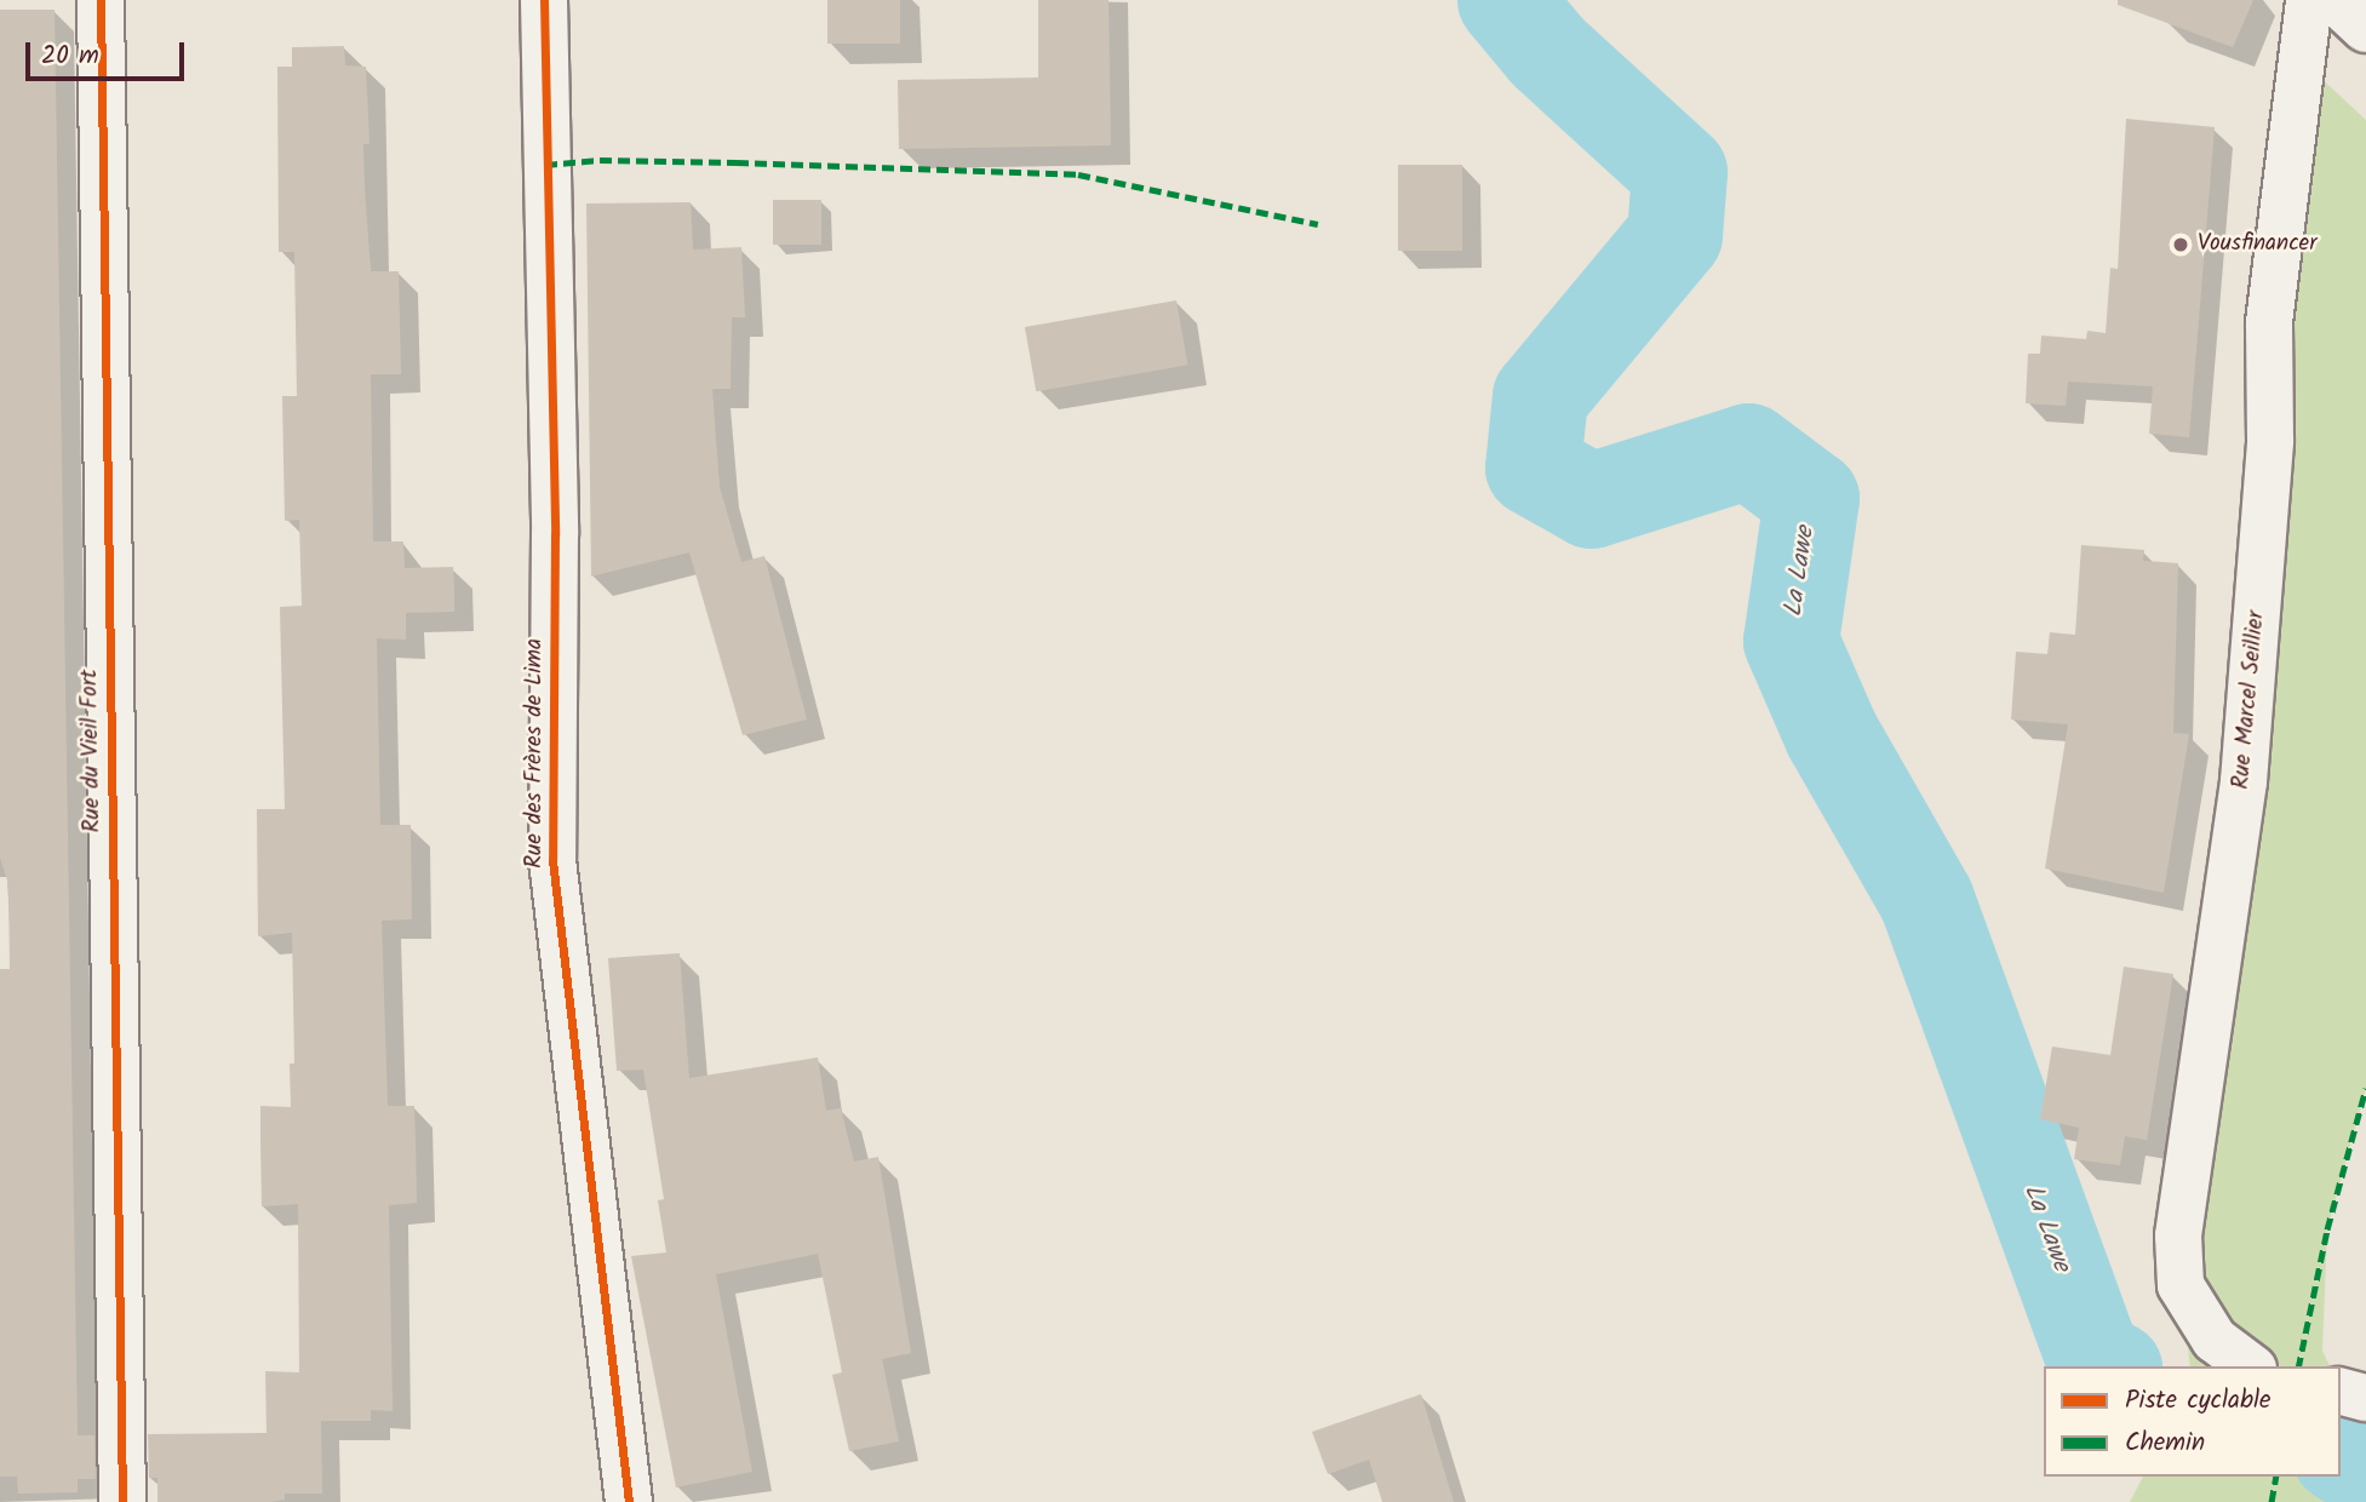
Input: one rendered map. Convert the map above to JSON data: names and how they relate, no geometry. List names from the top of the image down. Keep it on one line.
{"streets":{"main road":["Rue Marcel Seillier","Rue du Vieil Fort","Rue des Frères de Lima"]},"water":["La Lawe"],"places":["Vousfinancer"],"legend":["Piste cyclable","Chemin"],"scale_bar":"20 m"}
